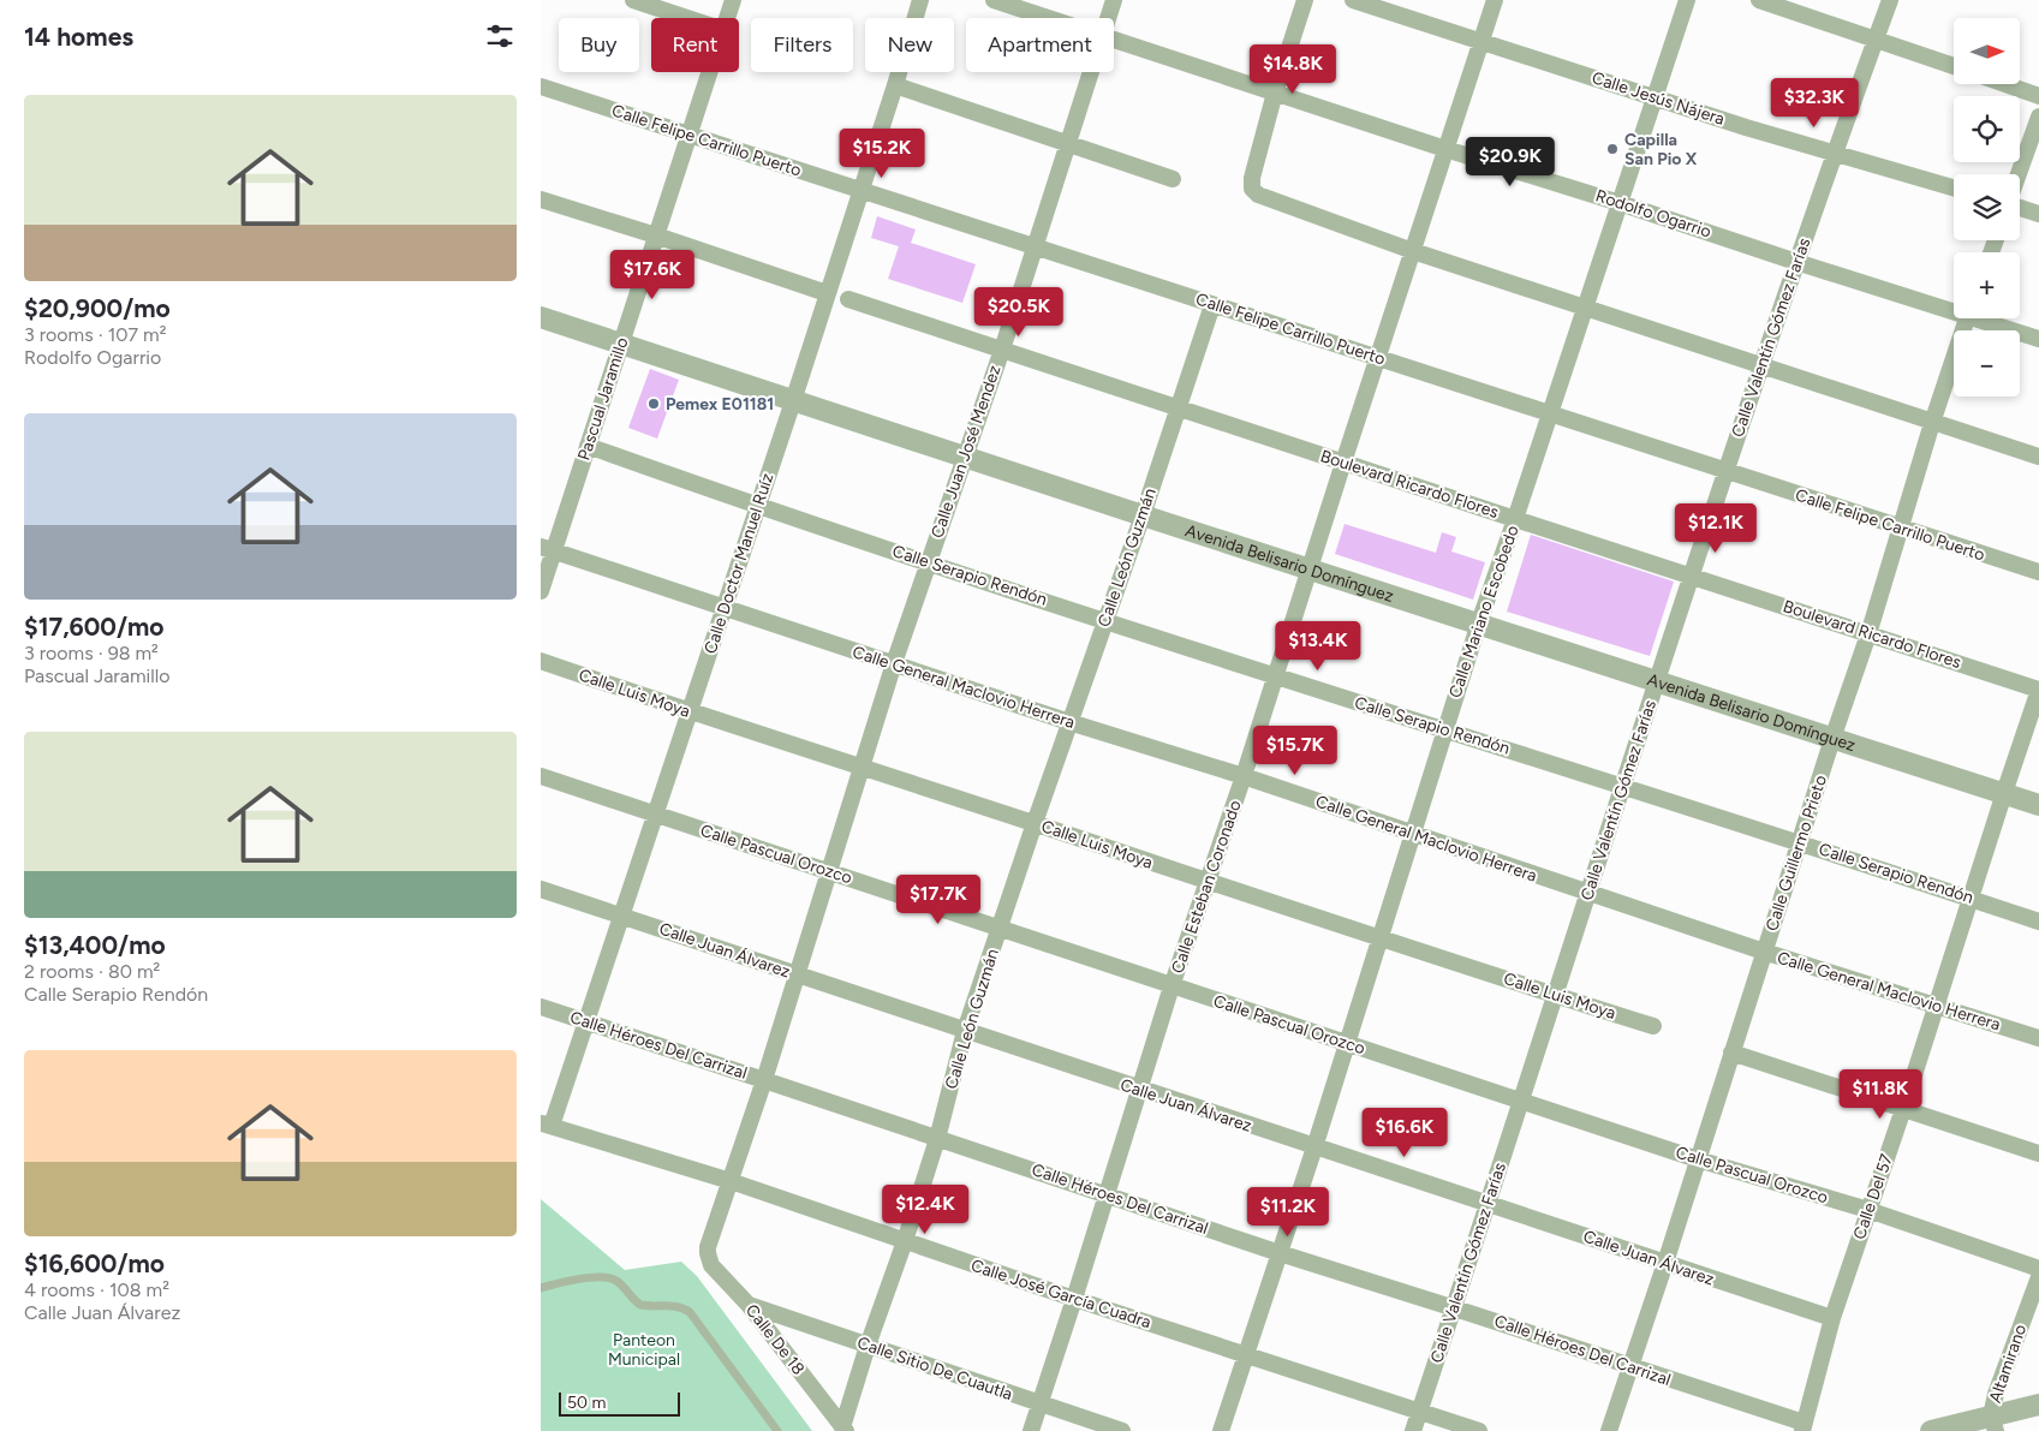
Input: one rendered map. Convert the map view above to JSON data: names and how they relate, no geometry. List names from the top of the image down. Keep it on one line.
{"streets":{"street":["Calle Jesús Nájera","Calle Felipe Carrillo Puerto","Rodolfo Ogarrio","Calle Valentín Gómez Farías","Pascual Jaramillo","Calle Juan José Mendez","Boulevard Ricardo Flores","Calle León Guzmán","Avenida Belisario Domínguez","Calle Doctor Manuel Ruíz","Calle Serapio Rendón","Calle Mariano Escobedo","Calle General Maclovio Herrera","Calle Luis Moya","Calle Guillermo Prieto","Calle Pascual Orozco","Calle Esteban Coronado","Calle Juan Álvarez","Calle Héroes Del Carrizal","Calle Del 57","Calle José García Cuadra","Calle De 18","Altamirano","Calle Sitio De Cuautla"]},"crossings":[["Calle Jesús Nájera","Calle Valentín Gómez Farías"],["Calle Jesús Nájera","Calle Mariano Escobedo"],["Calle Jesús Nájera","Calle Esteban Coronado"],["Calle Felipe Carrillo Puerto","Calle Valentín Gómez Farías"],["Calle Felipe Carrillo Puerto","Pascual Jaramillo"],["Calle Felipe Carrillo Puerto","Calle Juan José Mendez"],["Calle Felipe Carrillo Puerto","Calle León Guzmán"],["Calle Felipe Carrillo Puerto","Calle Doctor Manuel Ruíz"],["Calle Felipe Carrillo Puerto","Calle Mariano Escobedo"],["Calle Felipe Carrillo Puerto","Calle Guillermo Prieto"],["Calle Felipe Carrillo Puerto","Calle Esteban Coronado"],["Rodolfo Ogarrio","Calle Valentín Gómez Farías"],["Rodolfo Ogarrio","Calle Mariano Escobedo"],["Rodolfo Ogarrio","Calle Esteban Coronado"],["Calle Valentín Gómez Farías","Boulevard Ricardo Flores"],["Calle Valentín Gómez Farías","Avenida Belisario Domínguez"],["Calle Valentín Gómez Farías","Calle Serapio Rendón"],["Calle Valentín Gómez Farías","Calle General Maclovio Herrera"],["Calle Valentín Gómez Farías","Calle Luis Moya"],["Calle Valentín Gómez Farías","Calle Pascual Orozco"],["Calle Valentín Gómez Farías","Calle Juan Álvarez"],["Calle Valentín Gómez Farías","Calle Héroes Del Carrizal"],["Calle Valentín Gómez Farías","Calle José García Cuadra"],["Pascual Jaramillo","Avenida Belisario Domínguez"],["Pascual Jaramillo","Calle Serapio Rendón"],["Pascual Jaramillo","Calle General Maclovio Herrera"],["Calle Juan José Mendez","Boulevard Ricardo Flores"],["Calle Juan José Mendez","Avenida Belisario Domínguez"],["Calle Juan José Mendez","Calle Serapio Rendón"],["Calle Juan José Mendez","Calle General Maclovio Herrera"],["Calle Juan José Mendez","Calle Luis Moya"],["Calle Juan José Mendez","Calle Pascual Orozco"],["Calle Juan José Mendez","Calle Juan Álvarez"],["Calle Juan José Mendez","Calle Héroes Del Carrizal"],["Calle Juan José Mendez","Calle José García Cuadra"],["Calle Juan José Mendez","Calle De 18"],["Boulevard Ricardo Flores","Calle León Guzmán"],["Boulevard Ricardo Flores","Calle Mariano Escobedo"],["Boulevard Ricardo Flores","Calle Guillermo Prieto"],["Boulevard Ricardo Flores","Calle Esteban Coronado"],["Boulevard Ricardo Flores","Calle Del 57"],["Calle León Guzmán","Avenida Belisario Domínguez"],["Calle León Guzmán","Calle Serapio Rendón"],["Calle León Guzmán","Calle General Maclovio Herrera"],["Calle León Guzmán","Calle Luis Moya"],["Calle León Guzmán","Calle Pascual Orozco"],["Calle León Guzmán","Calle Juan Álvarez"],["Calle León Guzmán","Calle Héroes Del Carrizal"],["Calle León Guzmán","Calle José García Cuadra"],["Calle León Guzmán","Calle De 18"],["Calle León Guzmán","Calle Sitio De Cuautla"],["Avenida Belisario Domínguez","Calle Doctor Manuel Ruíz"],["Avenida Belisario Domínguez","Calle Mariano Escobedo"],["Avenida Belisario Domínguez","Calle Guillermo Prieto"],["Avenida Belisario Domínguez","Calle Esteban Coronado"],["Avenida Belisario Domínguez","Calle Del 57"],["Calle Doctor Manuel Ruíz","Calle Serapio Rendón"],["Calle Doctor Manuel Ruíz","Calle General Maclovio Herrera"],["Calle Doctor Manuel Ruíz","Calle Luis Moya"],["Calle Doctor Manuel Ruíz","Calle Pascual Orozco"],["Calle Doctor Manuel Ruíz","Calle Juan Álvarez"],["Calle Doctor Manuel Ruíz","Calle Héroes Del Carrizal"],["Calle Doctor Manuel Ruíz","Calle José García Cuadra"],["Calle Serapio Rendón","Calle Mariano Escobedo"],["Calle Serapio Rendón","Calle Guillermo Prieto"],["Calle Serapio Rendón","Calle Esteban Coronado"],["Calle Serapio Rendón","Calle Del 57"],["Calle Mariano Escobedo","Calle General Maclovio Herrera"],["Calle Mariano Escobedo","Calle Luis Moya"],["Calle Mariano Escobedo","Calle Pascual Orozco"],["Calle Mariano Escobedo","Calle Juan Álvarez"],["Calle Mariano Escobedo","Calle Héroes Del Carrizal"],["Calle Mariano Escobedo","Calle José García Cuadra"],["Calle General Maclovio Herrera","Calle Guillermo Prieto"],["Calle General Maclovio Herrera","Calle Esteban Coronado"],["Calle General Maclovio Herrera","Calle Del 57"],["Calle Luis Moya","Calle Esteban Coronado"],["Calle Guillermo Prieto","Calle Pascual Orozco"],["Calle Guillermo Prieto","Calle Juan Álvarez"],["Calle Guillermo Prieto","Calle Héroes Del Carrizal"],["Calle Pascual Orozco","Calle Esteban Coronado"],["Calle Pascual Orozco","Calle Del 57"],["Calle Esteban Coronado","Calle Juan Álvarez"],["Calle Esteban Coronado","Calle Héroes Del Carrizal"],["Calle Esteban Coronado","Calle José García Cuadra"],["Calle Esteban Coronado","Calle Sitio De Cuautla"],["Calle Juan Álvarez","Calle Del 57"],["Calle Héroes Del Carrizal","Calle Del 57"],["Calle De 18","Calle Sitio De Cuautla"]],"parks":["Panteon Municipal"],"places":["Capilla San Pio X","Pemex E01181"],"scale_bar":"50 m","north":"right","page":{"heading":"14 homes","map_buttons":["+","−"],"chip":["Buy","Rent","Filters","New","Apartment"],"price":["$14.8K","$32.3K","$15.2K","$20.9K","$17.6K","$20.5K","$12.1K","$13.4K","$15.7K","$17.7K","$11.8K","$16.6K","$12.4K","$11.2K"],"list":[{"name":"$20,900/mo","note":"3 rooms · 107 m² · Rodolfo Ogarrio"},{"name":"$17,600/mo","note":"3 rooms · 98 m² · Pascual Jaramillo"},{"name":"$13,400/mo","note":"2 rooms · 80 m² · Calle Serapio Rendón"},{"name":"$16,600/mo","note":"4 rooms · 108 m² · Calle Juan Álvarez"}],"scale":"50 m"}}
